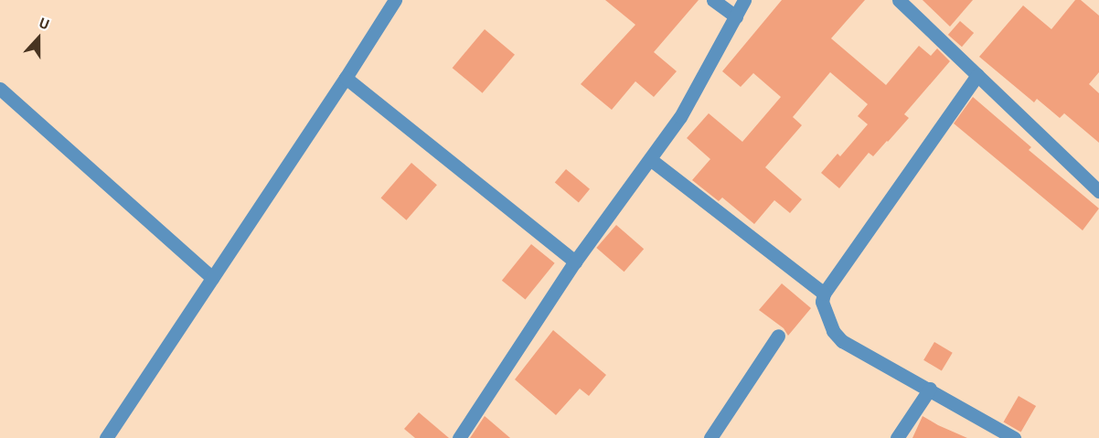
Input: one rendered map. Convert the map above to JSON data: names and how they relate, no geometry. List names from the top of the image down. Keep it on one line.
{"north":"top"}
